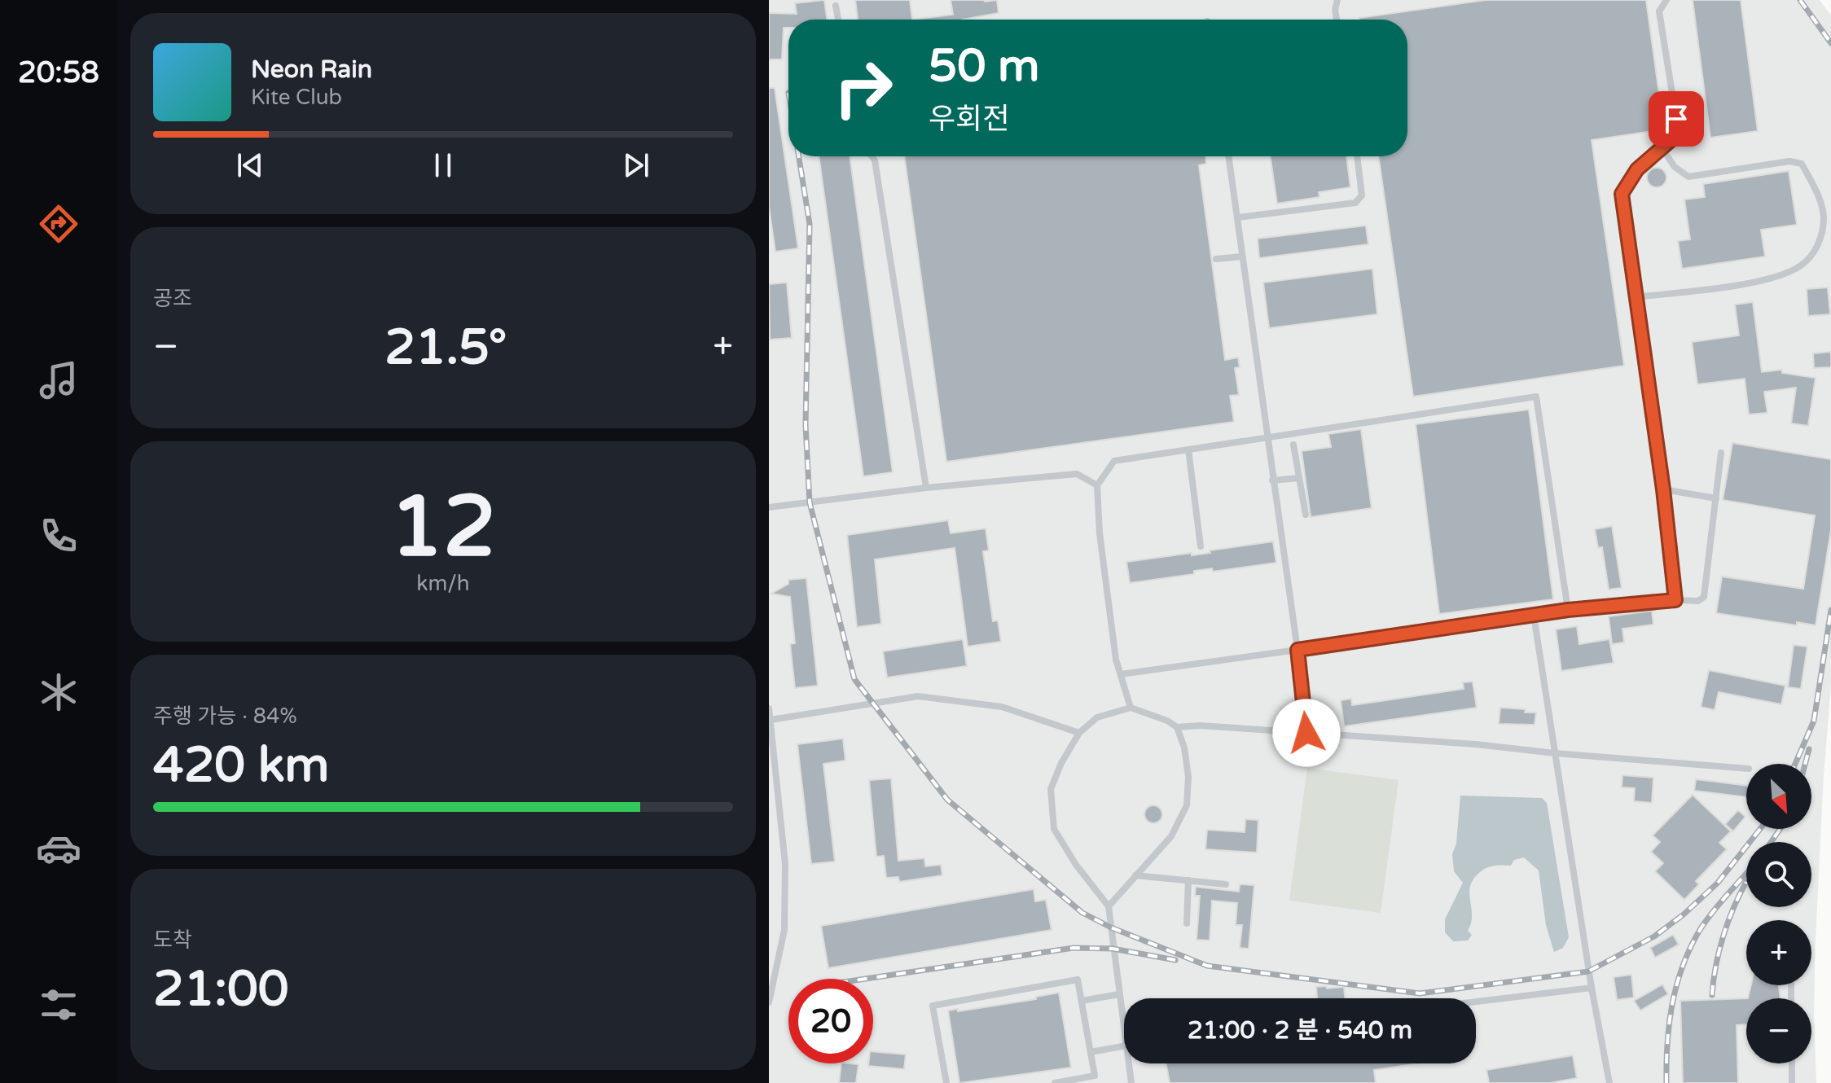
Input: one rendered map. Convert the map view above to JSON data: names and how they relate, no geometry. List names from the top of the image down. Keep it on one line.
{"north":"bottom right","page":{"tabs":"20:58","turn":["50 m","우회전"],"song":["Neon Rain","Kite Club"],"tile":["공조",["12","km/h"],["주행 가능 · 84%","420 km"],["도착","21:00"]],"heat":["−","21.5°","+"],"map_buttons":["+","−"],"limit":"20","trip":"21:00 · 2 분 · 540 m"}}
